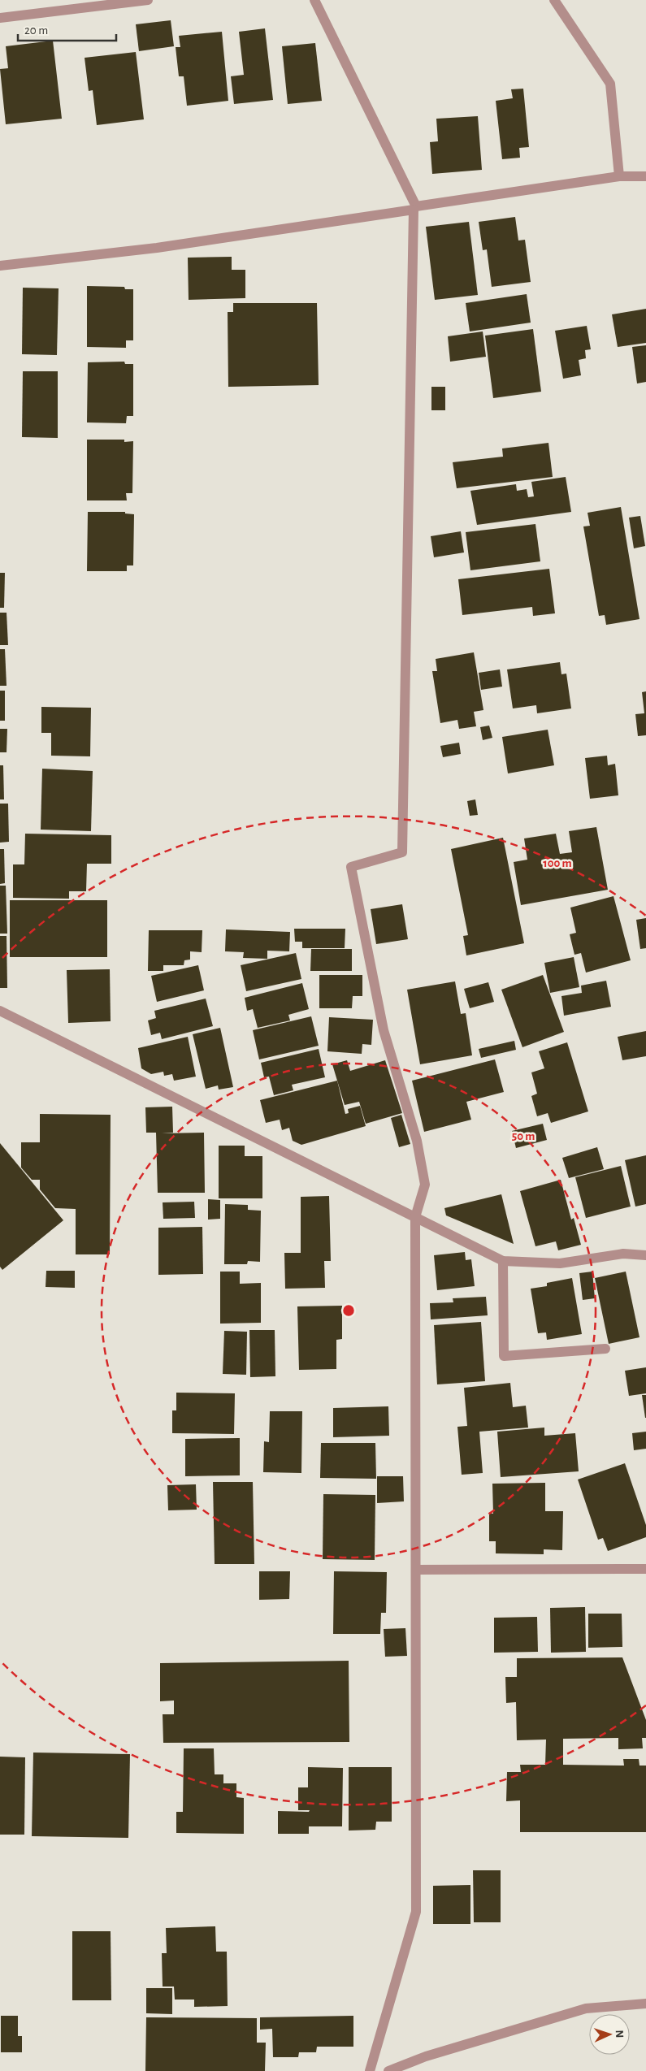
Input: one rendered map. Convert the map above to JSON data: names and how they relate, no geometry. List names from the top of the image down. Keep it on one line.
{"scale_bar":"20 m","north":"right","rings":["100 m","50 m"]}
